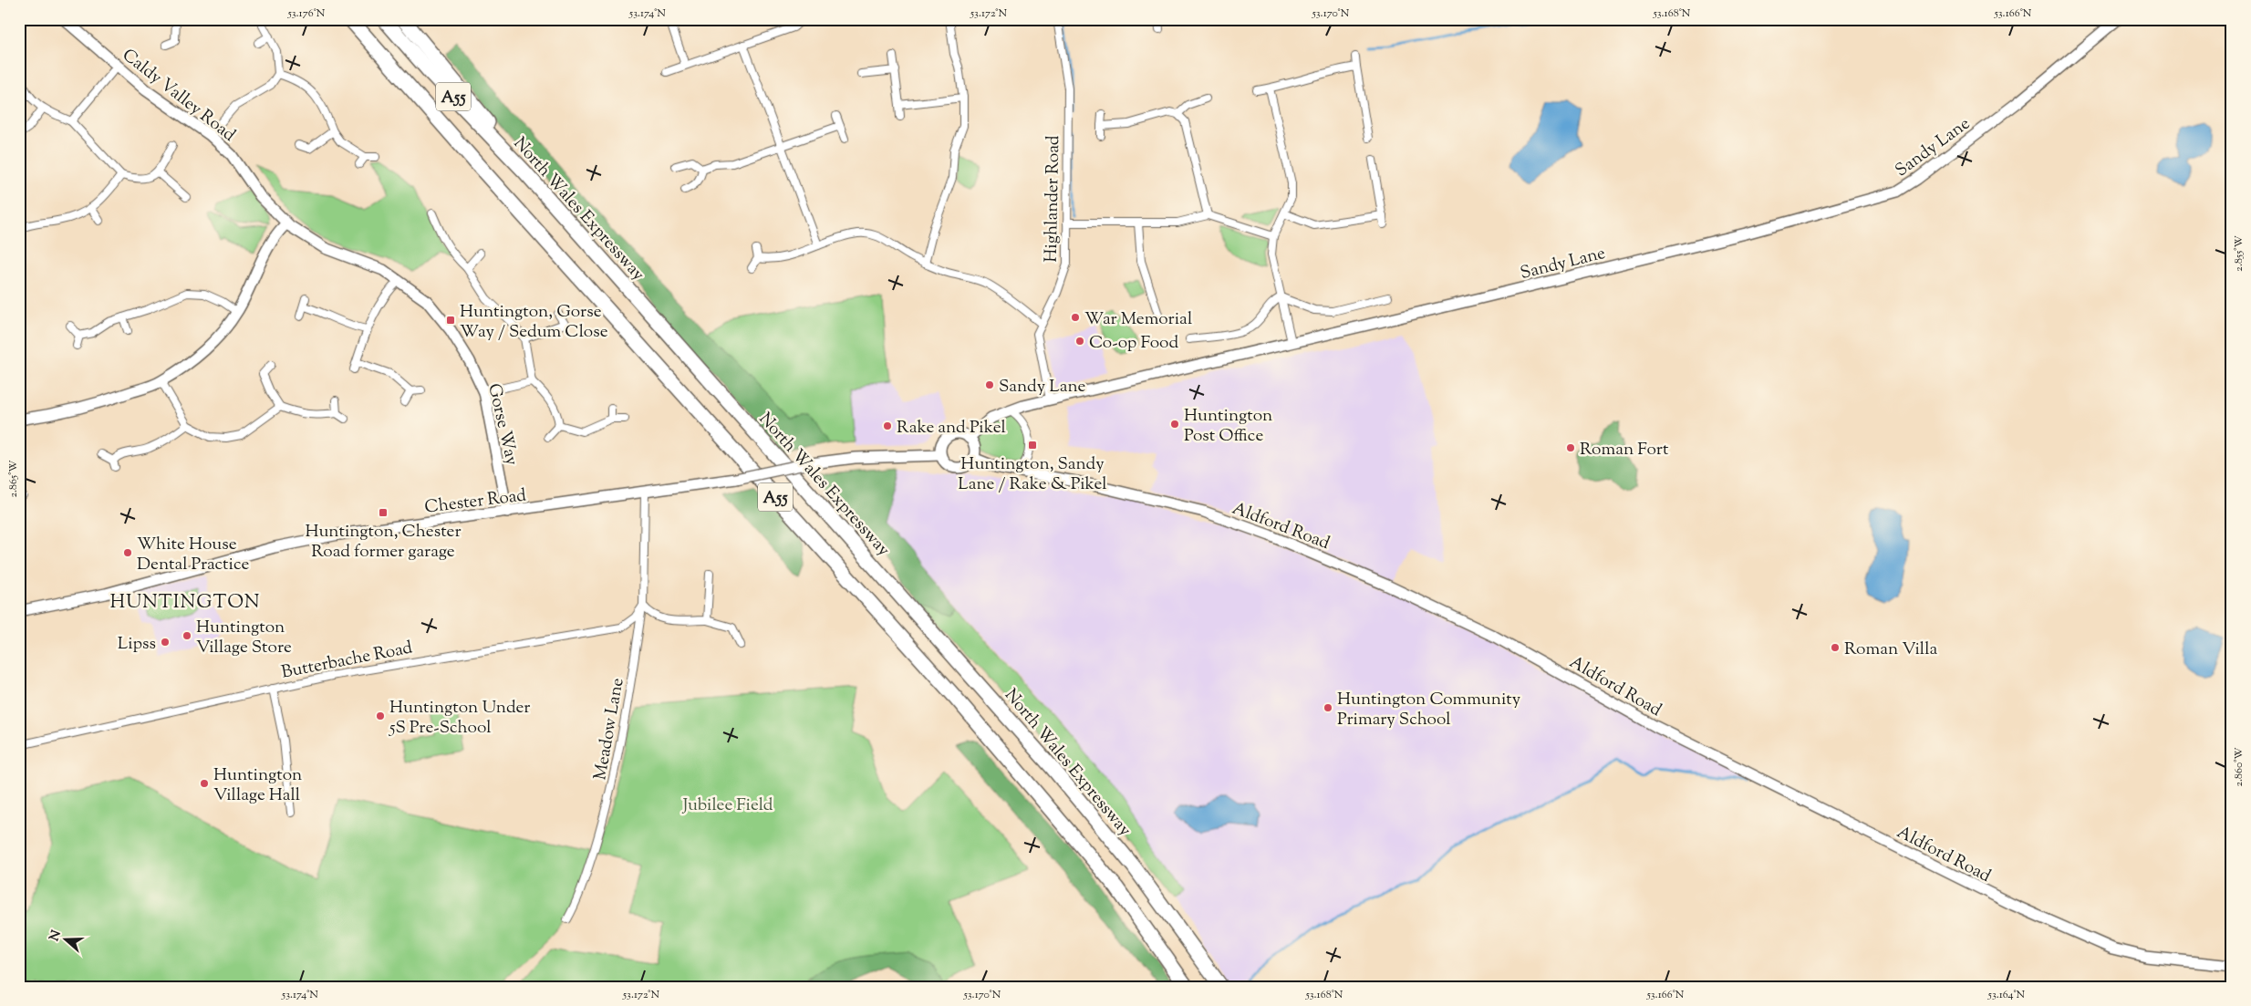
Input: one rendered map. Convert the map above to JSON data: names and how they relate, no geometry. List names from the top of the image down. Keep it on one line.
{"streets":{"highway":["A55","North Wales Expressway"],"main road":["Caldy Valley Road","Sandy Lane","Gorse Way","Chester Road","Aldford Road"],"street":["Highlander Road","Butterbache Road","Meadow Lane"]},"crossings":[["Caldy Valley Road","Gorse Way"],["Sandy Lane","Highlander Road"],["Sandy Lane","Chester Road"],["Sandy Lane","Aldford Road"],["Gorse Way","Chester Road"],["Chester Road","Aldford Road"],["Butterbache Road","Meadow Lane"]],"districts":["HUNTINGTON"],"parks":["Jubilee Field"],"places":{"other":["War Memorial","Co-op Food","Sandy Lane","Huntington Post Office","Rake and Pikel","Roman Fort","White House Dental Practice","Huntington Village Store","Lipss","Roman Villa","Huntington Community Primary School","Huntington Under 5S Pre-School","Huntington Village Hall"],"transit":["Huntington, Gorse Way / Sedum Close","Huntington, Sandy Lane / Rake & Pikel","Huntington, Chester Road former garage"]},"north":"left","coordinates":["53.176°N","53.174°N","53.172°N","53.170°N","53.168°N","53.166°N","2.855°W","2.865°W","2.860°W","53.164°N"]}
